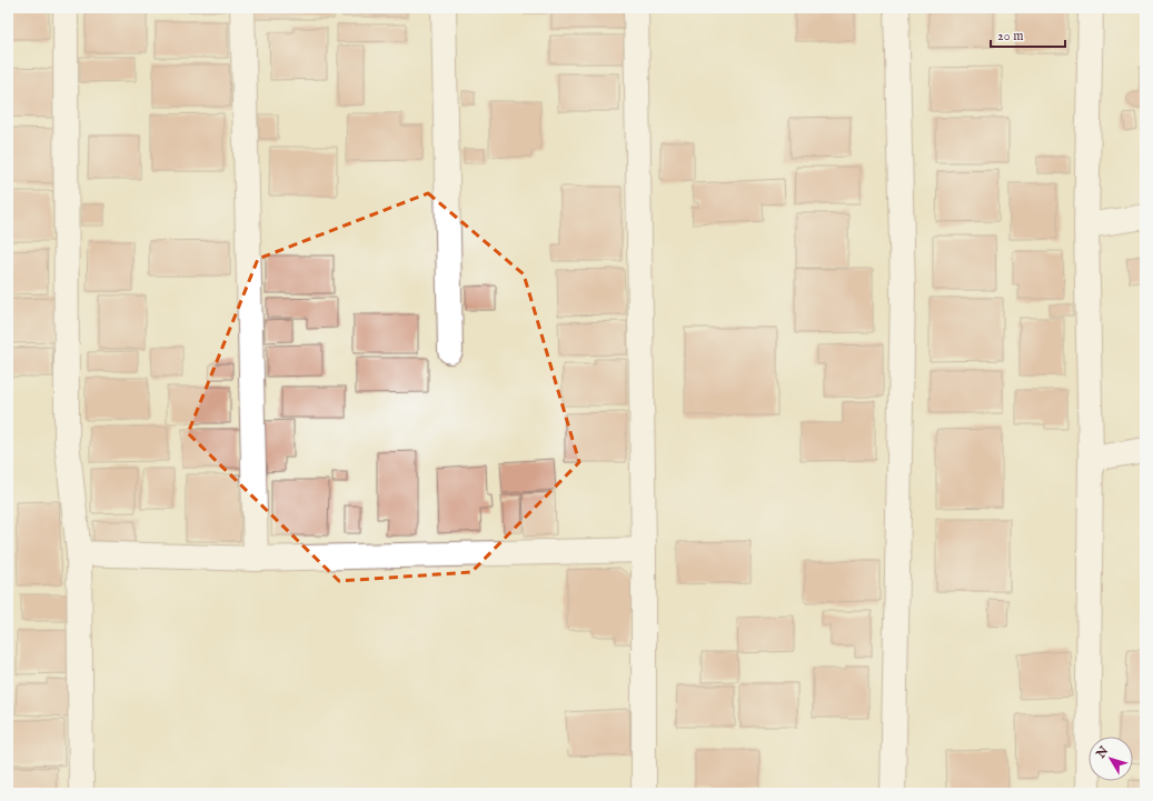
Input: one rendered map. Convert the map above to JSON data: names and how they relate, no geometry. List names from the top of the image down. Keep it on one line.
{"scale_bar":"20 m","north":"top left"}
